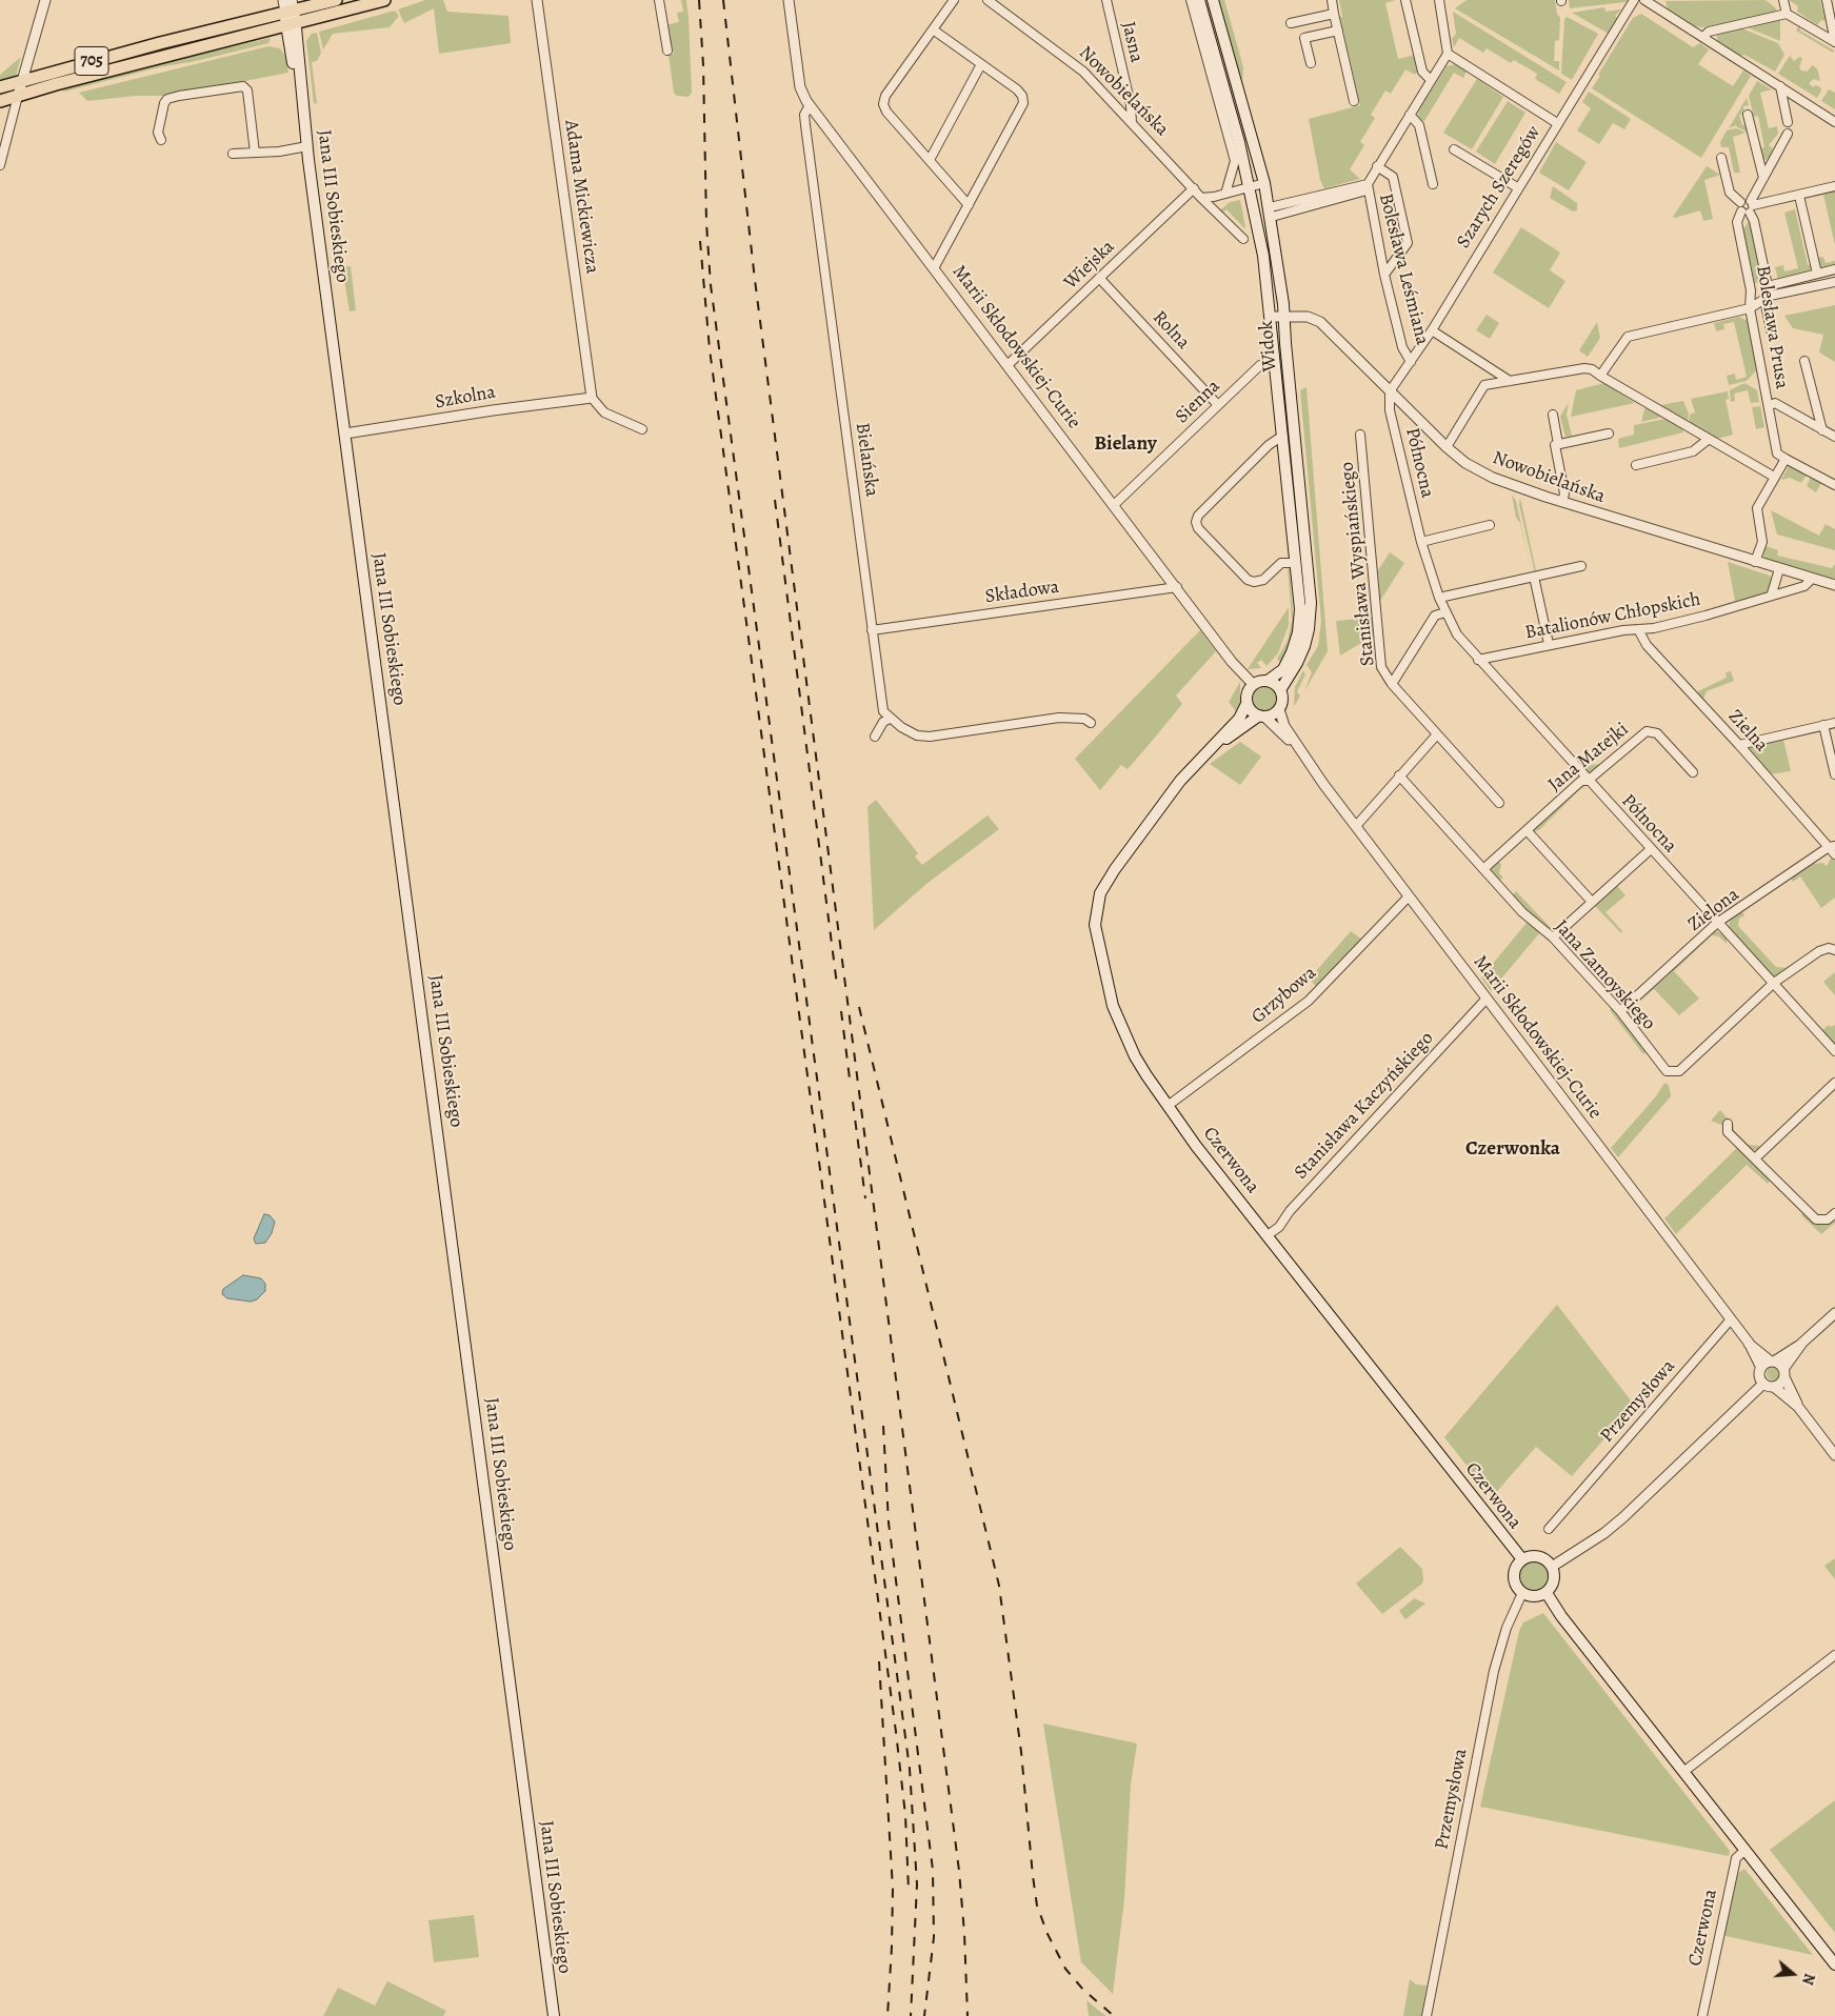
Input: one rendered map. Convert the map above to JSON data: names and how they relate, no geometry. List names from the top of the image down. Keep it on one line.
{"streets":{"main road":["705","Jana III Sobieskiego","Widok","Czerwona"],"street":["Jasna","Nowobielańska","Szarych Szeregów","Adama Mickiewicza","Wiejska","Bolesława Leśmiana","Bolesława Prusa","Rolna","Marii Skłodowskiej-Curie","Szkolna","Sienna","Bielańska","Północna","Stanisława Wyspiańskiego","Składowa","Batalionów Chłopskich","Zielna","Jana Matejki","Zielona","Jana Zamoyskiego","Grzybowa","Stanisława Kaczyńskiego","Przemysłowa"]},"crossings":[["Jasna","Nowobielańska"],["705","Jana III Sobieskiego"],["Nowobielańska","Szarych Szeregów"],["Nowobielańska","Wiejska"],["Nowobielańska","Widok"],["Nowobielańska","Północna"],["Nowobielańska","Batalionów Chłopskich"],["Szarych Szeregów","Bolesława Leśmiana"],["Szarych Szeregów","Północna"],["Adama Mickiewicza","Szkolna"],["Jana III Sobieskiego","Szkolna"],["Wiejska","Rolna"],["Wiejska","Marii Skłodowskiej-Curie"],["Rolna","Sienna"],["Widok","Marii Skłodowskiej-Curie"],["Widok","Czerwona"],["Marii Skłodowskiej-Curie","Sienna"],["Marii Skłodowskiej-Curie","Bielańska"],["Marii Skłodowskiej-Curie","Składowa"],["Marii Skłodowskiej-Curie","Grzybowa"],["Marii Skłodowskiej-Curie","Stanisława Kaczyńskiego"],["Marii Skłodowskiej-Curie","Czerwona"],["Marii Skłodowskiej-Curie","Przemysłowa"],["Bielańska","Składowa"],["Północna","Batalionów Chłopskich"],["Północna","Jana Matejki"],["Północna","Zielona"],["Północna","Jana Zamoyskiego"],["Batalionów Chłopskich","Zielna"],["Zielna","Zielona"],["Jana Matejki","Jana Zamoyskiego"],["Zielona","Jana Zamoyskiego"],["Grzybowa","Czerwona"],["Stanisława Kaczyńskiego","Czerwona"],["Czerwona","Przemysłowa"]],"districts":["Bielany","Czerwonka"],"north":"right"}
